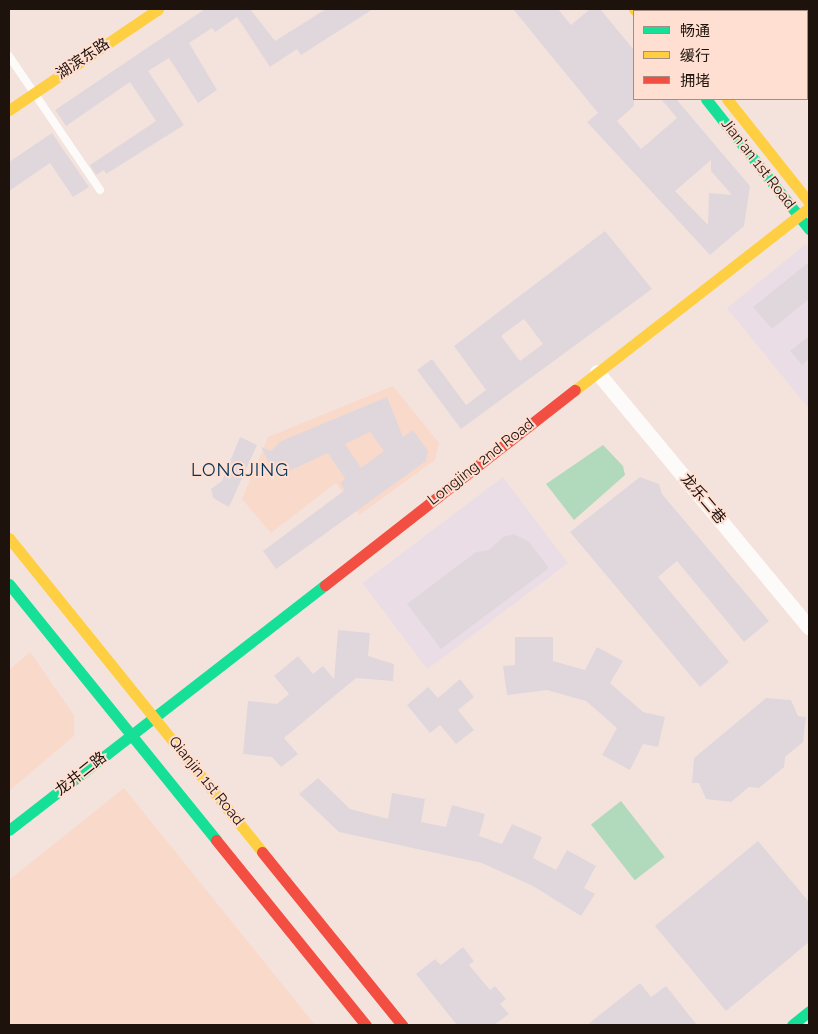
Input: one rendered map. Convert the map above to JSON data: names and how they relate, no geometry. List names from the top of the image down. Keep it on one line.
{"streets":{"main road":["湖滨东路","Jian'an 1st Road","Longjing 2nd Road","龙井二路","Qianjin 1st Road"],"street":["龙乐二巷"]},"crossings":[["Jian'an 1st Road","Longjing 2nd Road"],["Longjing 2nd Road","龙乐二巷"],["Longjing 2nd Road","龙井二路"],["Longjing 2nd Road","Qianjin 1st Road"],["龙井二路","Qianjin 1st Road"]],"districts":["LONGJING"],"legend":["畅通","缓行","拥堵"]}
